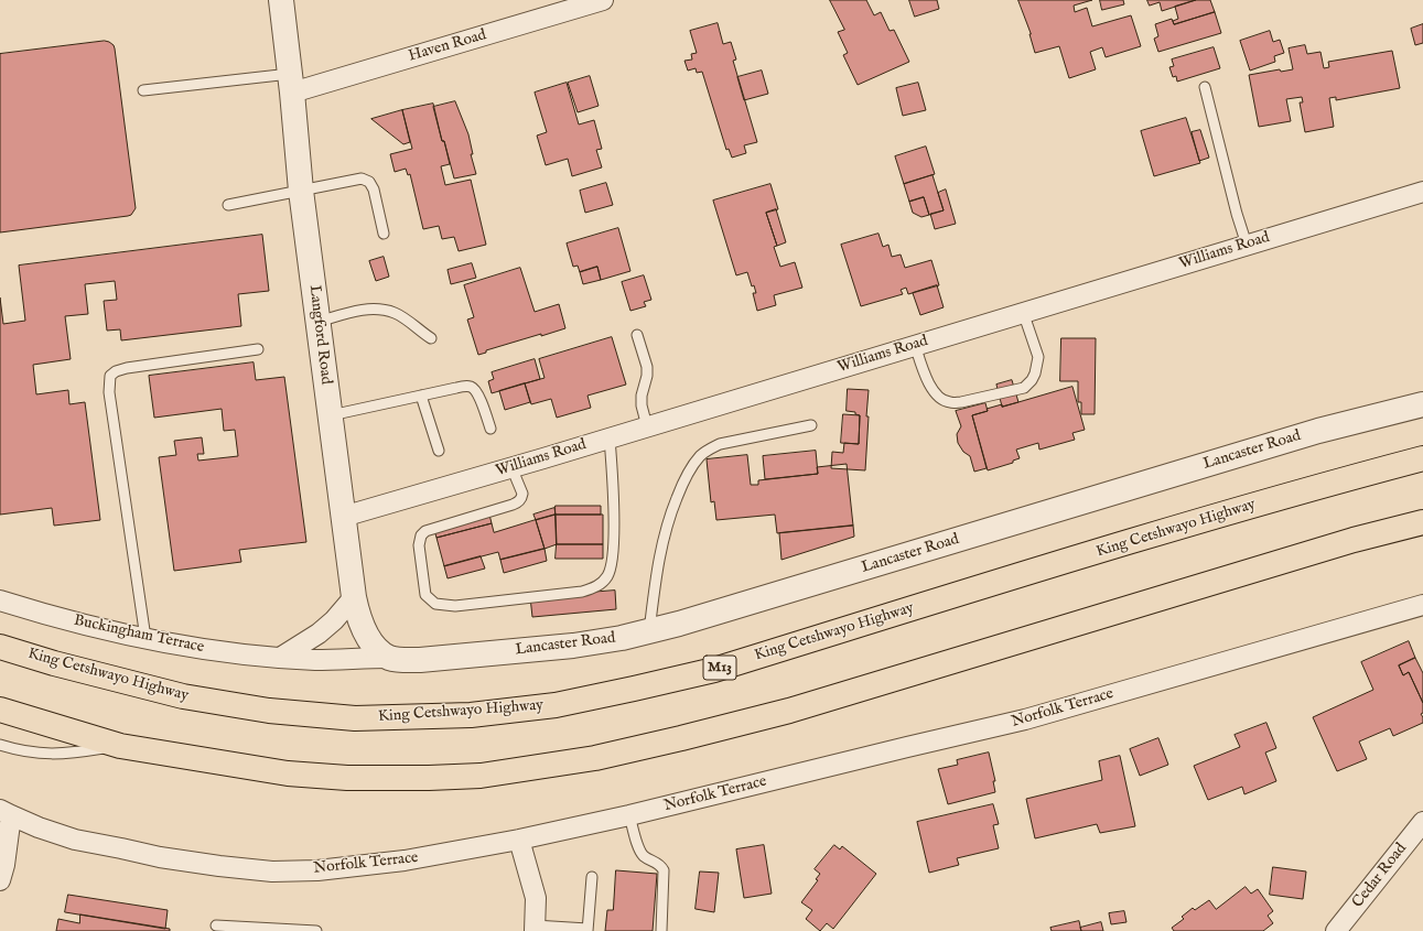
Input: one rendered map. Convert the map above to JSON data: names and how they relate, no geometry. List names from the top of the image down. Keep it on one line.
{"streets":{"highway":["King Cetshwayo Highway","M13"],"street":["Haven Road","Williams Road","Langford Road","Lancaster Road","Buckingham Terrace","Norfolk Terrace","Cedar Road"]},"crossings":[["Haven Road","Langford Road"],["Williams Road","Langford Road"],["Langford Road","Lancaster Road"],["Langford Road","Buckingham Terrace"],["Lancaster Road","Buckingham Terrace"]]}
